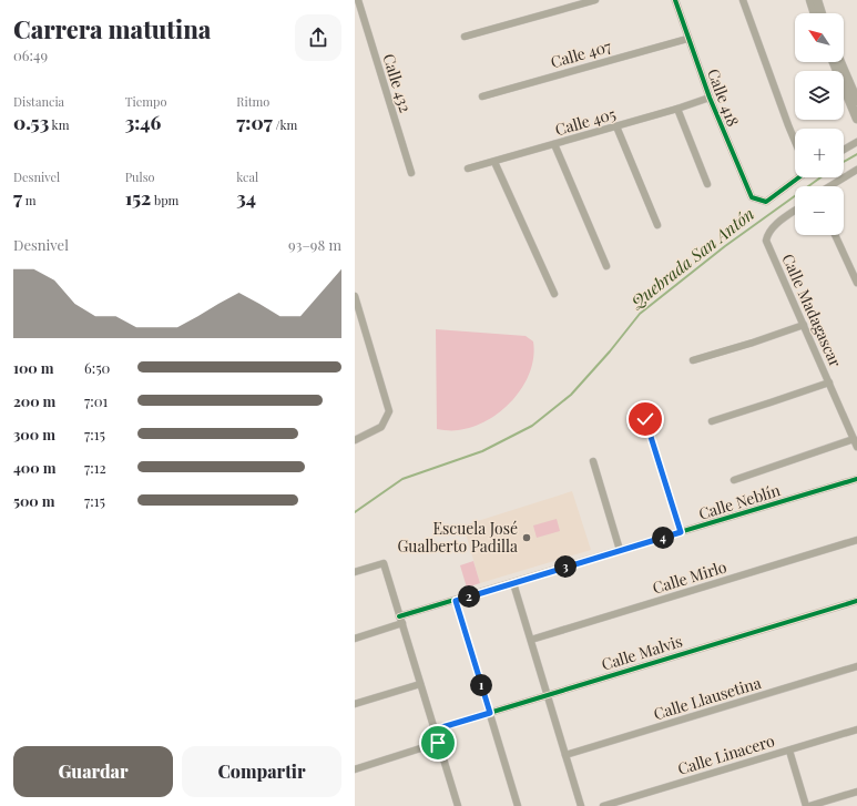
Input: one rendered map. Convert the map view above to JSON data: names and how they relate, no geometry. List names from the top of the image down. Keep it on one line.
{"streets":{"street":["Calle 407","Calle 432","Calle 418","Calle 405","Calle Madagascar","Calle Neblín","Calle Mirlo","Calle Malvis","Calle Llausetina","Calle Linacero"]},"crossings":[["Calle 407","Calle 418"],["Calle 418","Calle 405"]],"water":["Quebrada San Antón"],"places":["Escuela José Gualberto Padilla"],"north":"top left","page":{"heading":["Carrera matutina","06:49"],"map_buttons":["+","−"],"stats":[["Distancia","0.53 km"],["Tiempo","3:46"],["Ritmo","7:07 /km"],["Desnivel","7 m"],["Pulso","152 bpm"],["kcal","34"]],"chart":["Desnivel","93–98 m"],"list":[{"name":"100 m","note":"6:50"},{"name":"200 m","note":"7:01"},{"name":"300 m","note":"7:15"},{"name":"400 m","note":"7:12"},{"name":"500 m","note":"7:15"}],"pins":["4","3","2","1"],"buttons":["Guardar","Compartir"]}}
